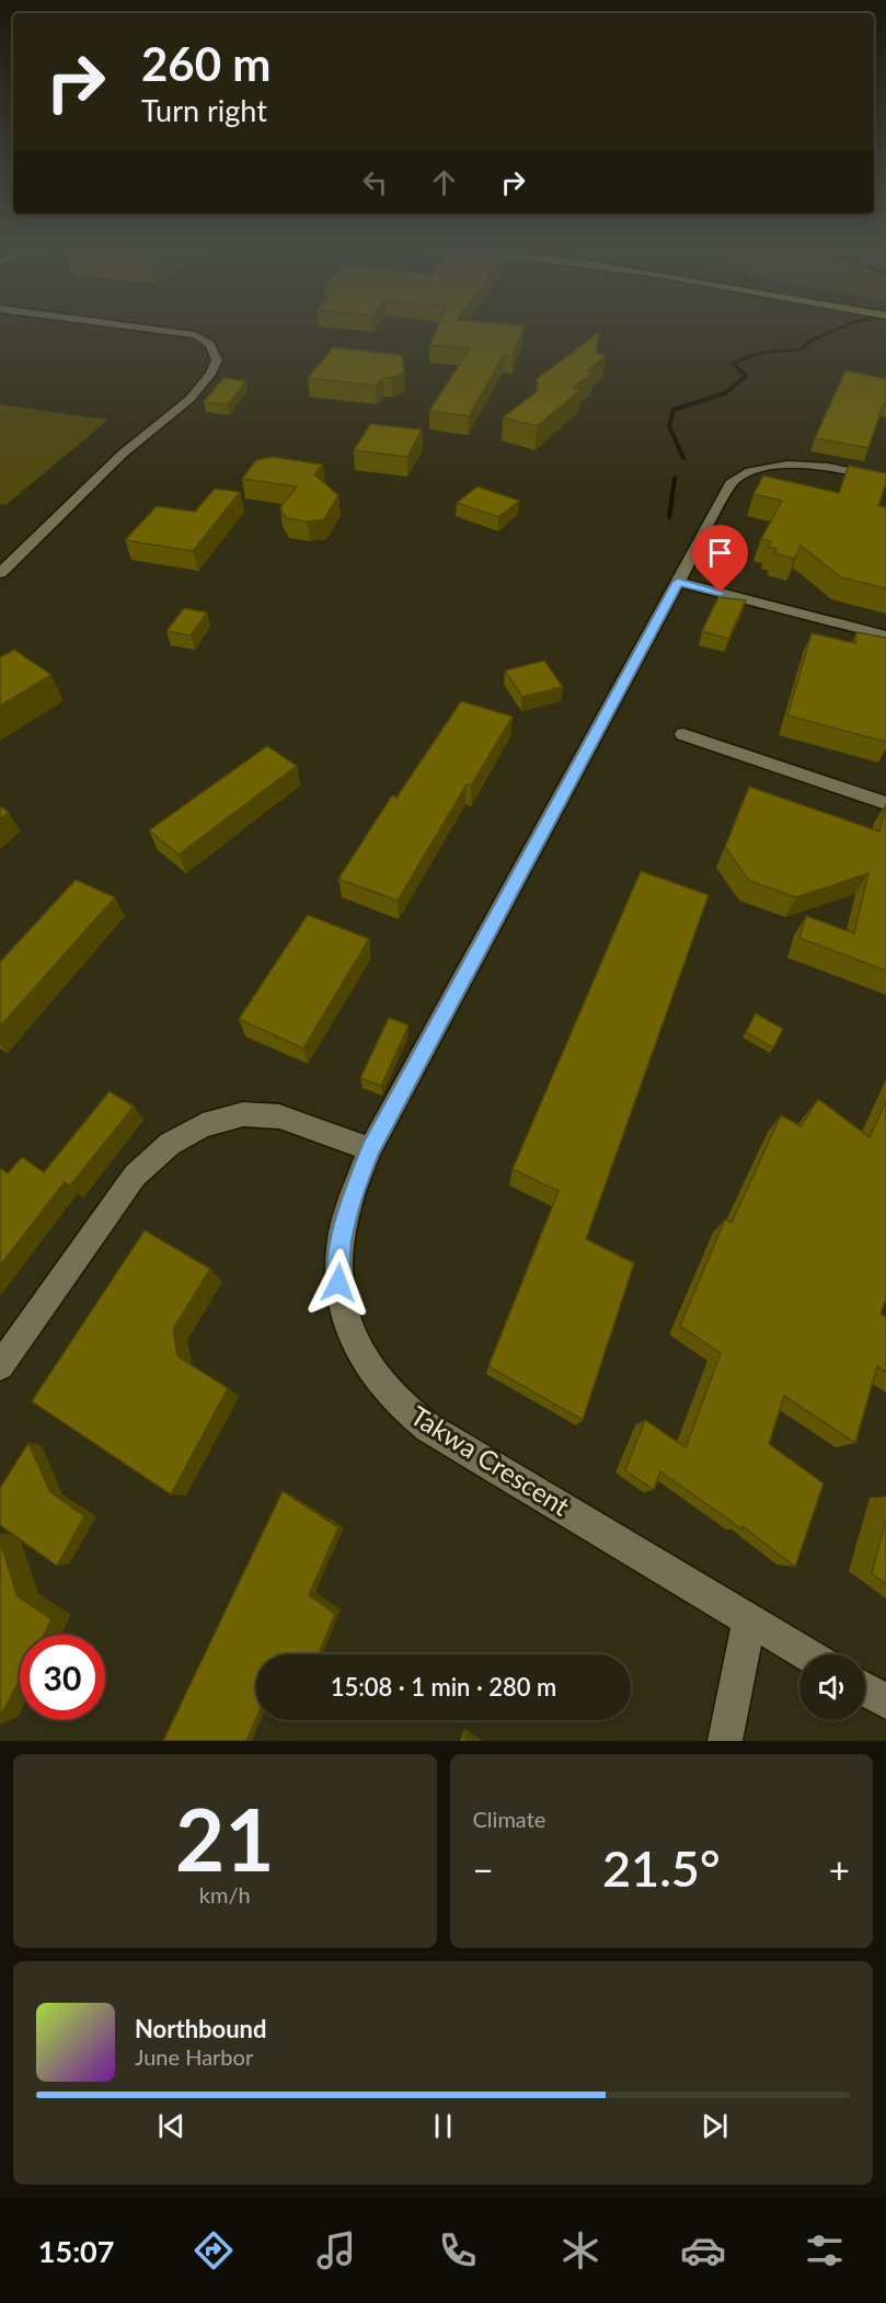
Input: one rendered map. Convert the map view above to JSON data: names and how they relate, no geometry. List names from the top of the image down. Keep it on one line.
{"streets":{"street":["Takwa Crescent"]},"page":{"turn":["260 m","Turn right"],"limit":"30","trip":"15:08 · 1 min · 280 m","tile":[["21","km/h"],"Climate"],"heat":["−","21.5°","+"],"song":["Northbound","June Harbor"],"tabs":"15:07"}}
